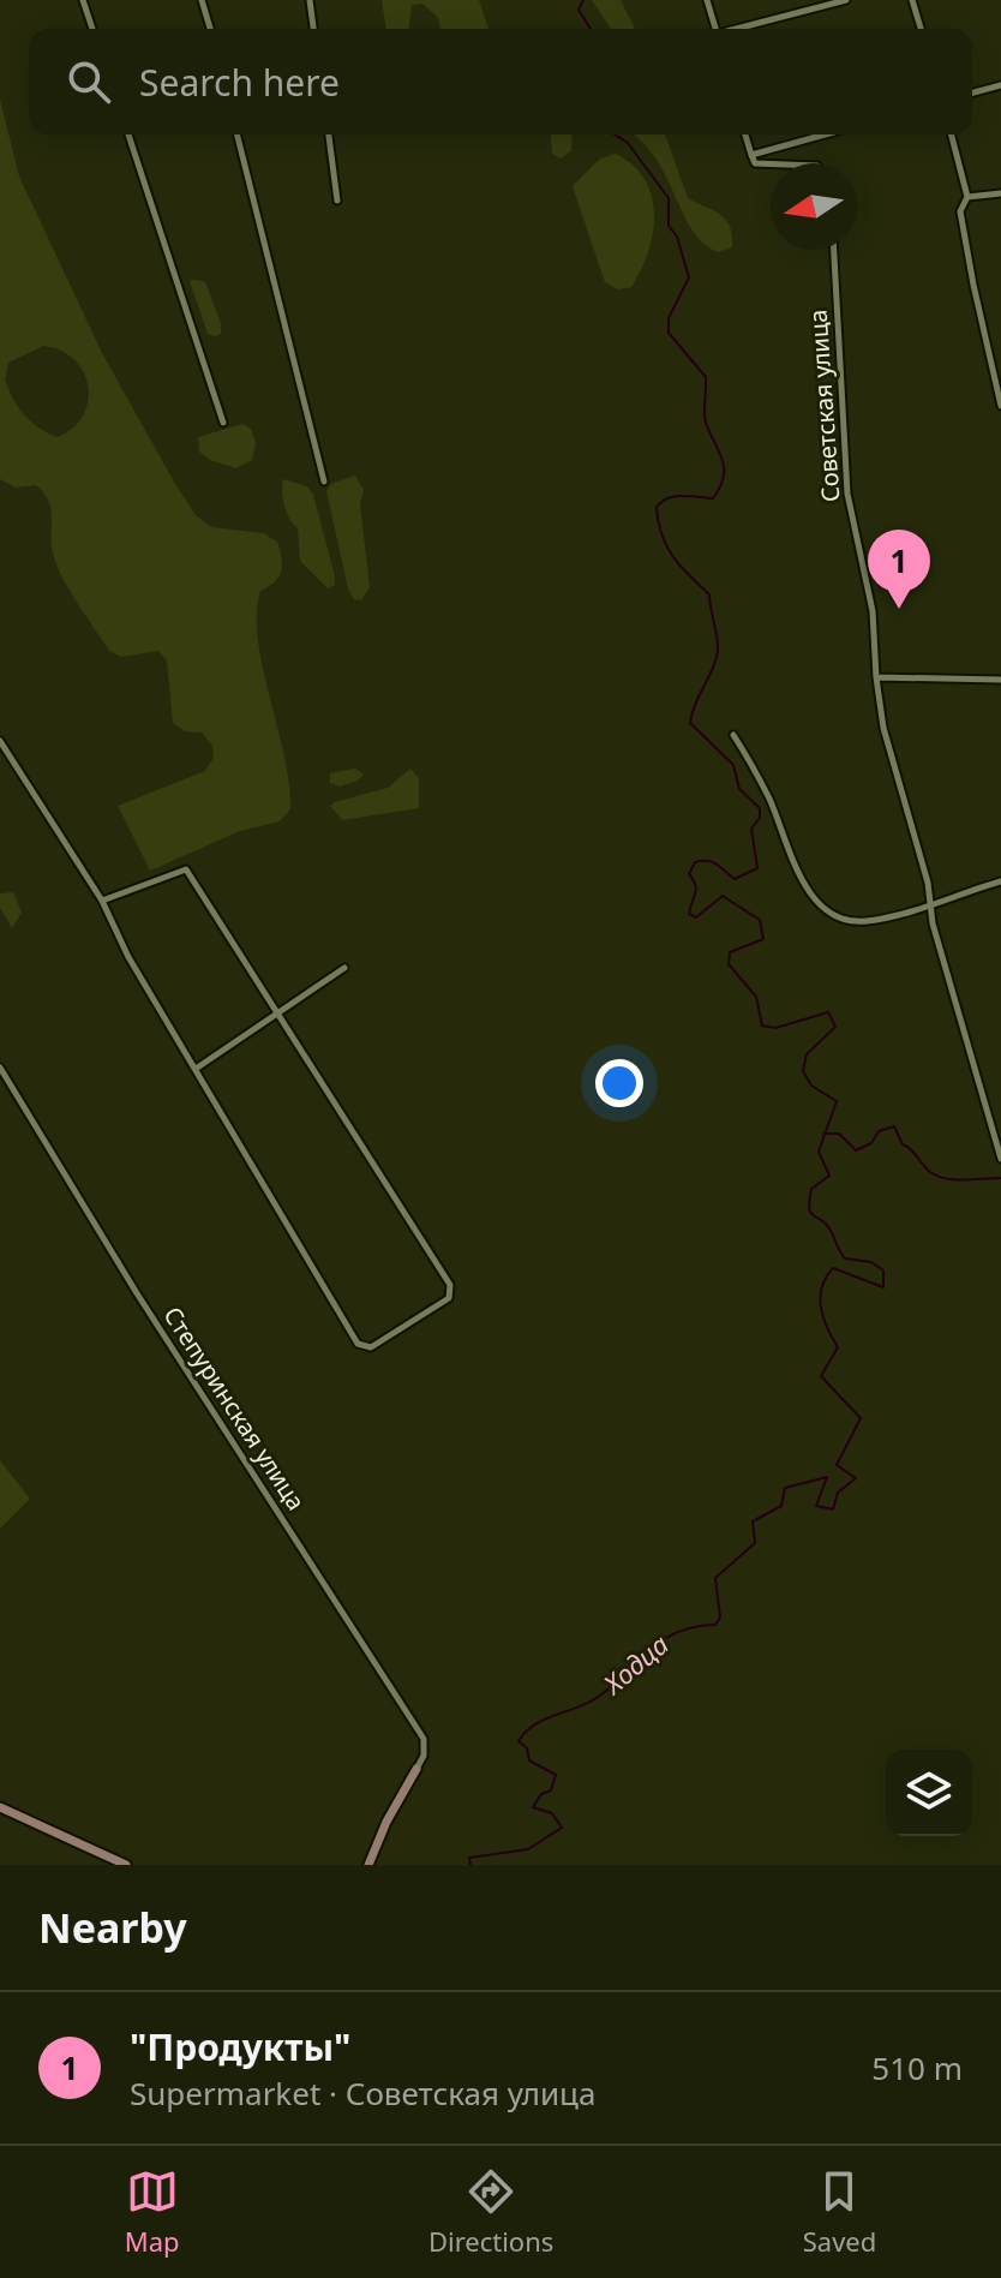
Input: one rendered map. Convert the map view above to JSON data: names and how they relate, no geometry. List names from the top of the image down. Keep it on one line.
{"streets":{"street":["Советская улица","Степуринская улица"]},"water":["Ходца"],"north":"left","page":{"search":"Search here","pins":"1","heading":"Nearby","list":[{"mark":"1","name":"\"Продукты\"","note":"Supermarket · Советская улица","value":"510 m"}],"nav":["Map","Directions","Saved"]}}
